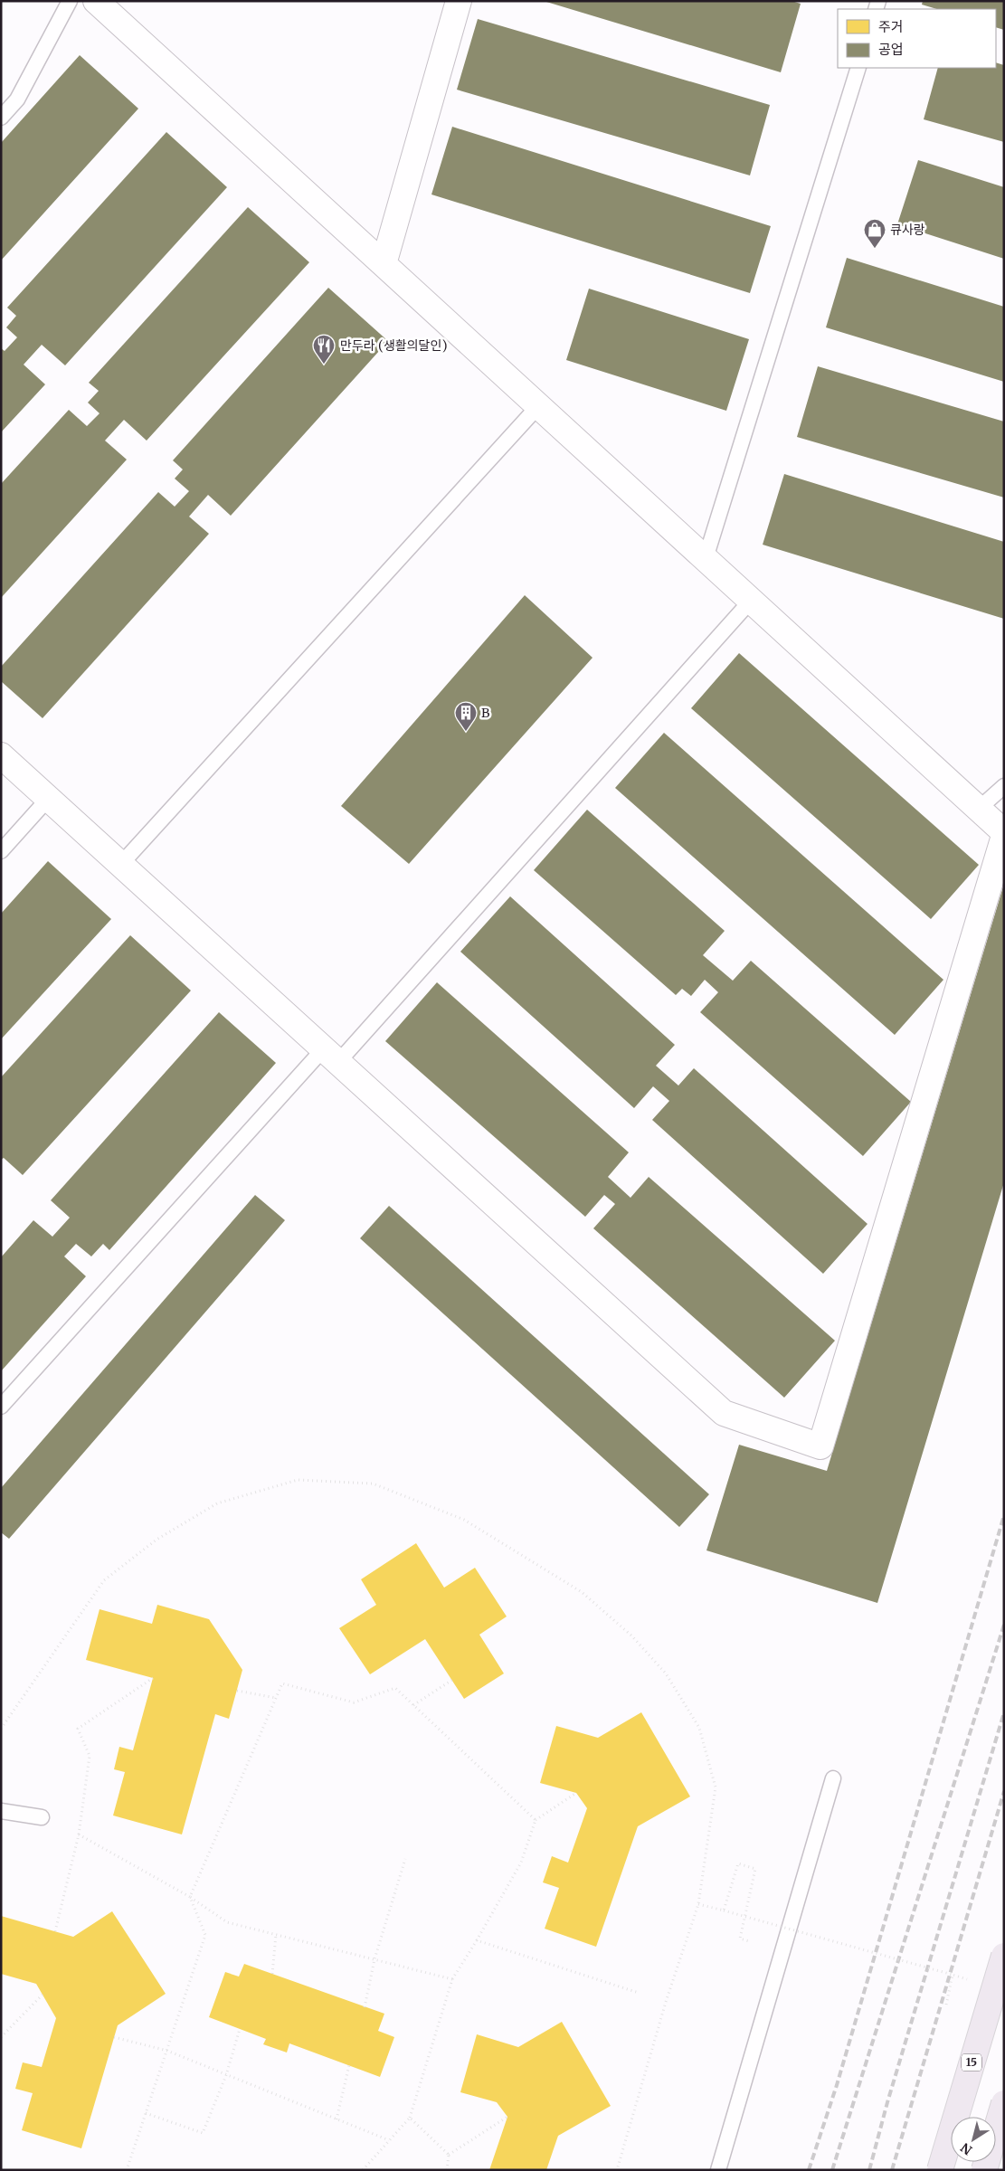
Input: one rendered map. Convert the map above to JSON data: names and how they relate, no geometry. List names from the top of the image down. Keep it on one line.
{"streets":{"highway":["15"]},"places":{"shop":["큐사랑"],"restaurant":["만두라 (생활의달인)"],"building":["B"]},"legend":["주거","공업"],"north":"bottom left"}
